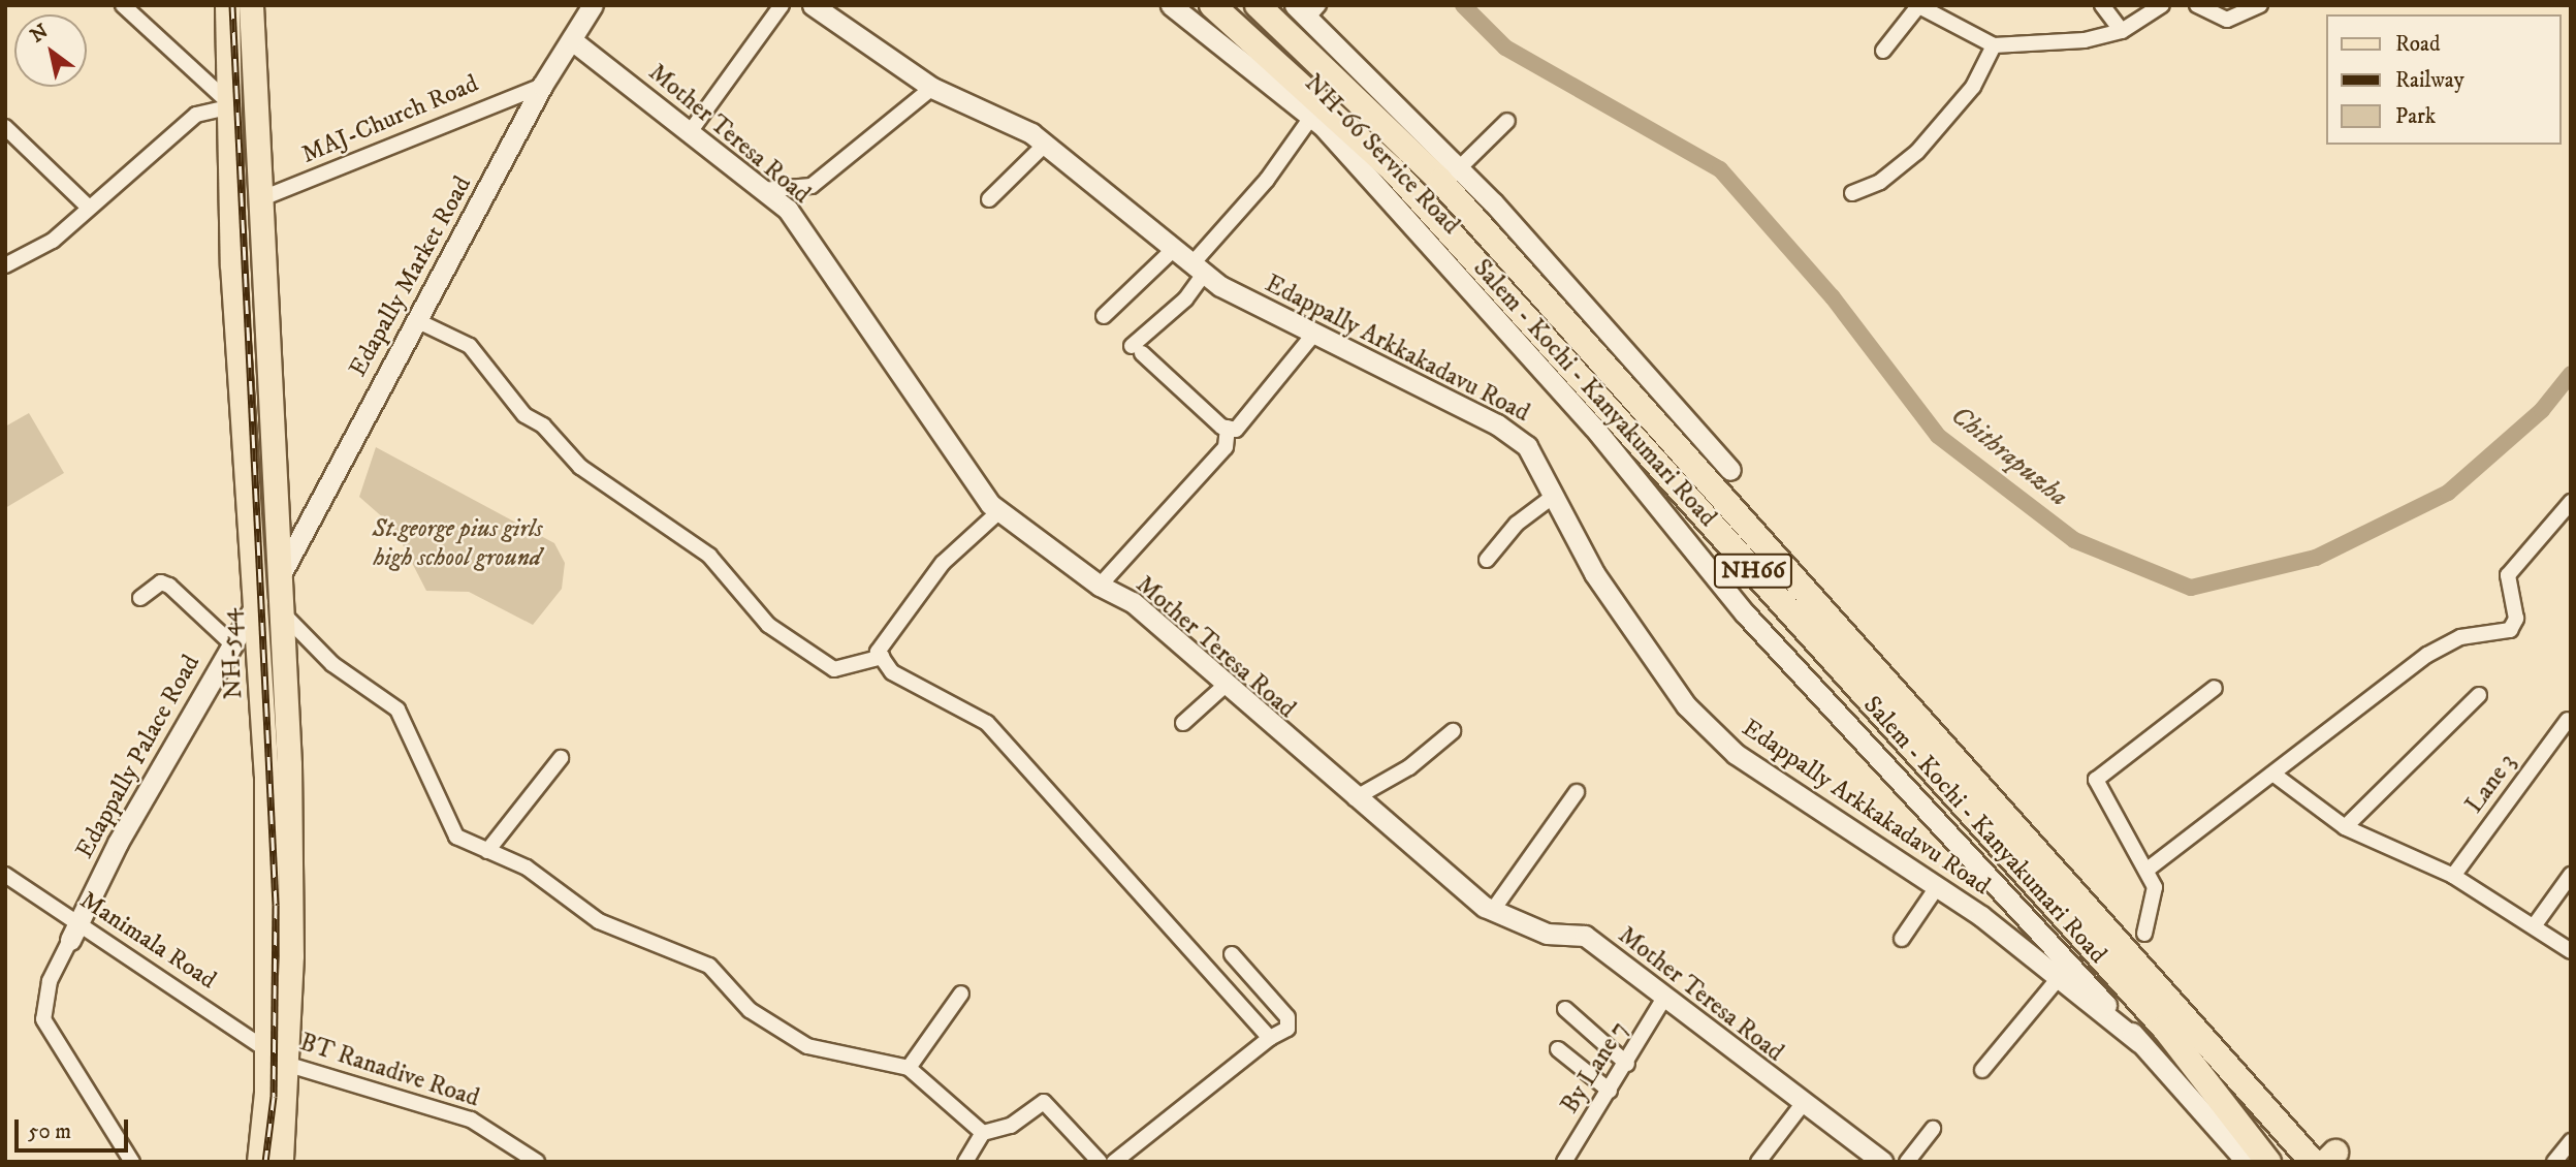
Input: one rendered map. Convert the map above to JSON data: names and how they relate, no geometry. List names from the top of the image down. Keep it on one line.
{"streets":{"highway":["Salem - Kochi - Kanyakumari Road","NH66"],"main road":["NH-544"],"street":["MAJ-Church Road","Mother Teresa Road","NH-66 Service Road","Edapally Market Road","Edappally Arkkakadavu Road","Edappally Palace Road","Lane 3","Manimala Road","By Lane 7","BT Ranadive Road"]},"crossings":[["MAJ-Church Road","Edapally Market Road"],["MAJ-Church Road","NH-544"],["Mother Teresa Road","Edapally Market Road"],["Mother Teresa Road","By Lane 7"],["NH-66 Service Road","Edappally Arkkakadavu Road"],["Edapally Market Road","NH-544"],["NH-544","Edappally Palace Road"],["NH-544","Manimala Road"],["NH-544","BT Ranadive Road"],["Edappally Palace Road","Manimala Road"],["Manimala Road","BT Ranadive Road"]],"water":["Chithrapuzha"],"parks":["St.george pius girls high school ground"],"legend":["Road","Railway","Park"],"scale_bar":"50 m","north":"top left"}
